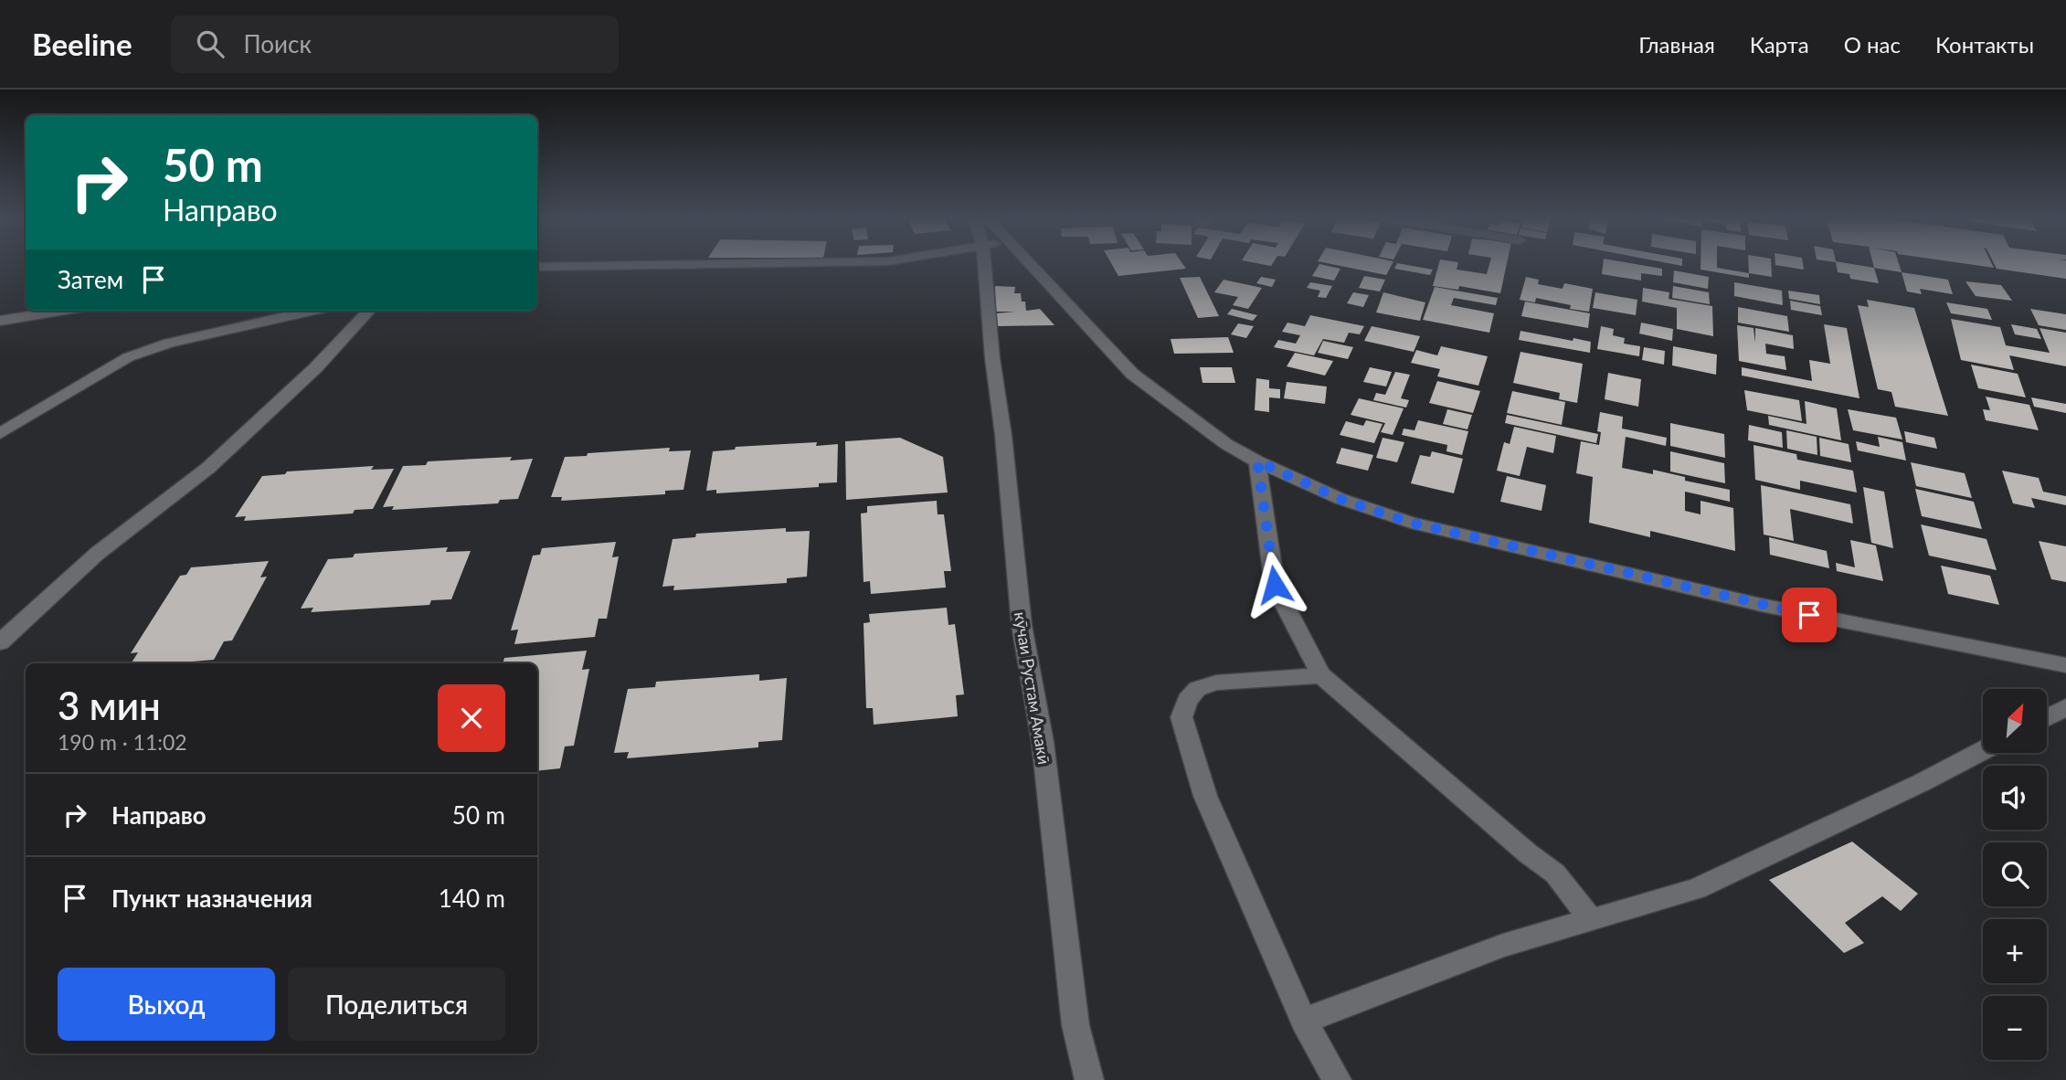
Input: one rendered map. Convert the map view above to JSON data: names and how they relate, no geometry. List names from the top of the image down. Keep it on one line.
{"streets":{"street":["кӯчаи Рустам Амакӣ"]},"north":"top right","page":{"header":"Beeline","search":"Поиск","nav":["Главная","Карта","О нас","Контакты"],"turn":["50 m","Направо"],"then":"Затем","heading":["3 мин","190 m · 11:02"],"map_buttons":["+","−"],"list":[{"name":"Направо","value":"50 m"},{"name":"Пункт назначения","value":"140 m"}],"buttons":["Выход","Поделиться"]}}
